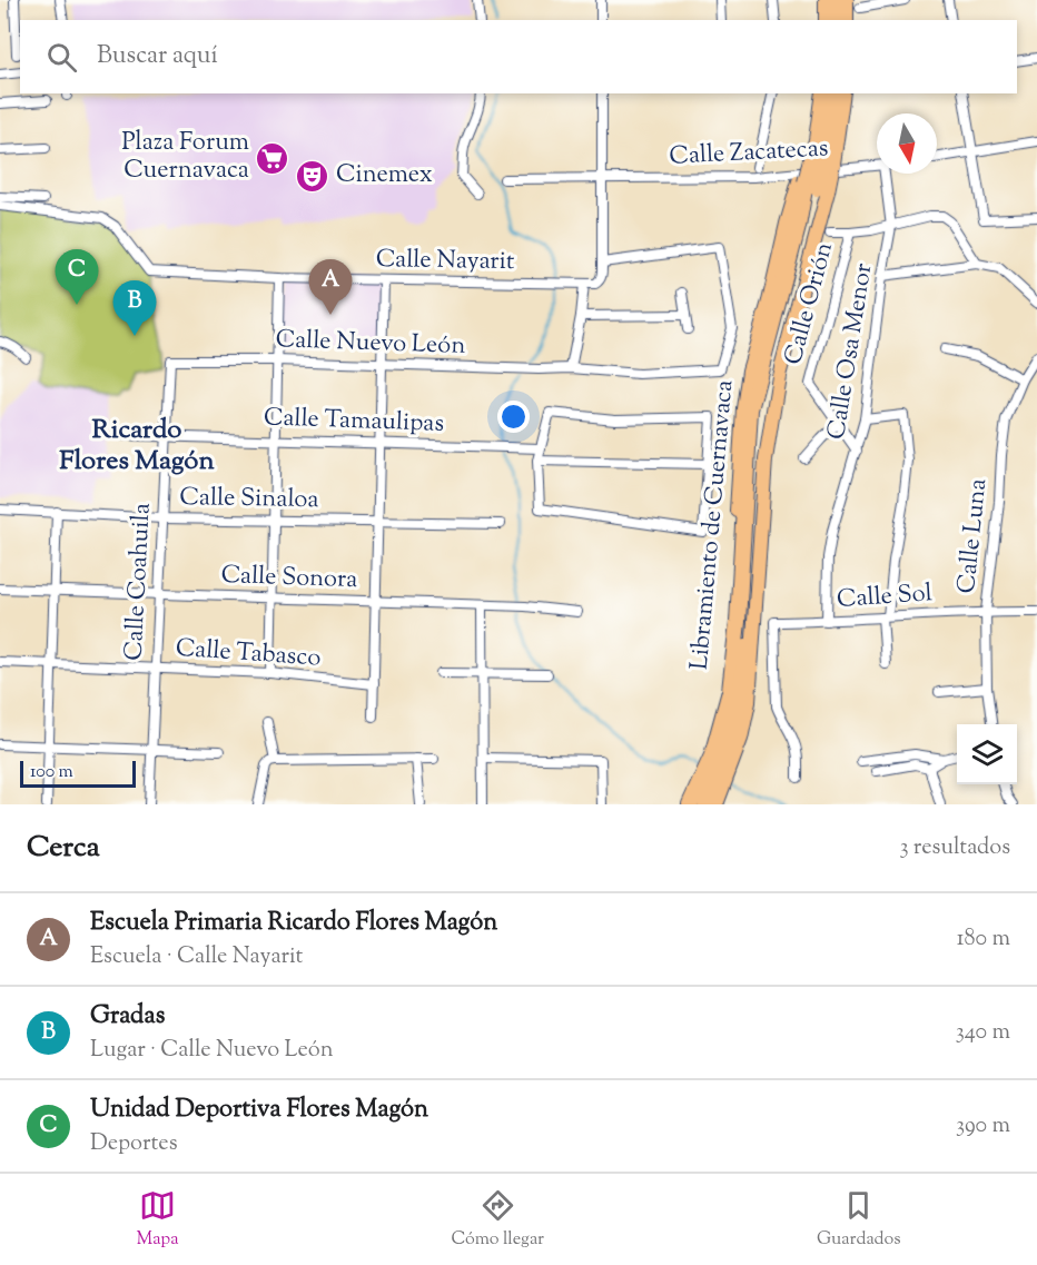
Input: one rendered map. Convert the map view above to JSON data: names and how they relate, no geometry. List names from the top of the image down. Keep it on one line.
{"streets":{"main road":["Libramiento de Cuernavaca"],"street":["Calle Zacatecas","Calle Nayarit","Calle Orión","Calle Nuevo León","Calle Osa Menor","Calle Tamaulipas","Calle Sinaloa","Calle Luna","Calle Sonora","Calle Coahuila","Calle Sol","Calle Tabasco"]},"crossings":[["Calle Nayarit","Calle Nuevo León"],["Calle Orión","Calle Osa Menor"],["Calle Nuevo León","Calle Coahuila"],["Calle Osa Menor","Calle Sol"],["Calle Tamaulipas","Calle Coahuila"],["Calle Sinaloa","Calle Coahuila"],["Calle Luna","Calle Sol"],["Calle Sonora","Calle Coahuila"],["Calle Coahuila","Calle Tabasco"]],"districts":["Ricardo Flores Magón"],"places":{"supermarket":["Plaza Forum Cuernavaca"],"theatre":["Cinemex"]},"scale_bar":"100 m","north":"bottom","page":{"search":"Buscar aquí","pins":["C","A","B"],"scale":"100 m","heading":["Cerca","3 resultados"],"list":[{"mark":"A","name":"Escuela Primaria Ricardo Flores Magón","note":"Escuela · Calle Nayarit","value":"180 m"},{"mark":"B","name":"Gradas","note":"Lugar · Calle Nuevo León","value":"340 m"},{"mark":"C","name":"Unidad Deportiva Flores Magón","note":"Deportes","value":"390 m"}],"nav":["Mapa","Cómo llegar","Guardados"]}}
